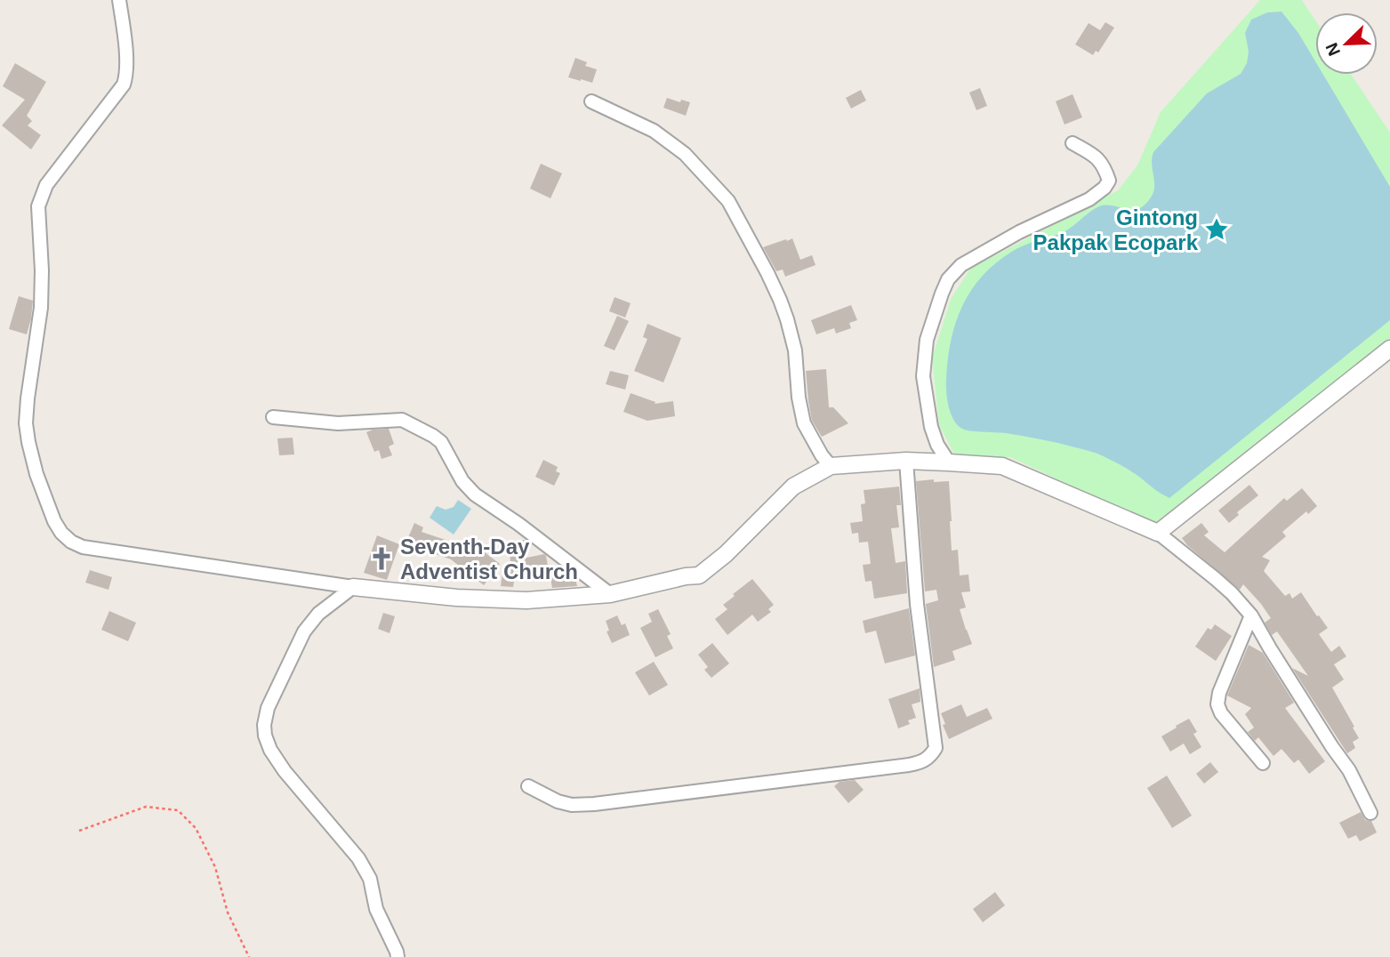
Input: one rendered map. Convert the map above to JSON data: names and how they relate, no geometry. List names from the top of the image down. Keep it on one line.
{"places":{"place":["Gintong Pakpak Ecopark"],"church":["Seventh-Day Adventist Church"]},"north":"bottom left"}
